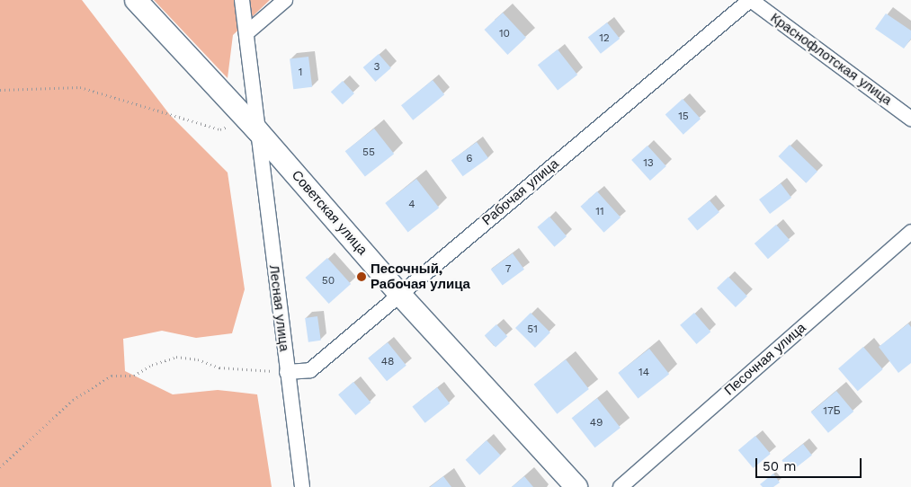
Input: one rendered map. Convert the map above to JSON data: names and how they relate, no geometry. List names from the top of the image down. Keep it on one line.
{"streets":{"main road":["Советская улица"],"street":["Краснофлотская улица","Рабочая улица","Лесная улица","Песочная улица"]},"crossings":[["Краснофлотская улица","Рабочая улица"],["Рабочая улица","Советская улица"],["Рабочая улица","Лесная улица"],["Советская улица","Лесная улица"]],"places":["Песочный, Рабочая улица"],"house_numbers":["10","12","3","1","15","55","6","13","4","11","7","50","51","48","14","17Б","49"],"scale_bar":"50 m"}
